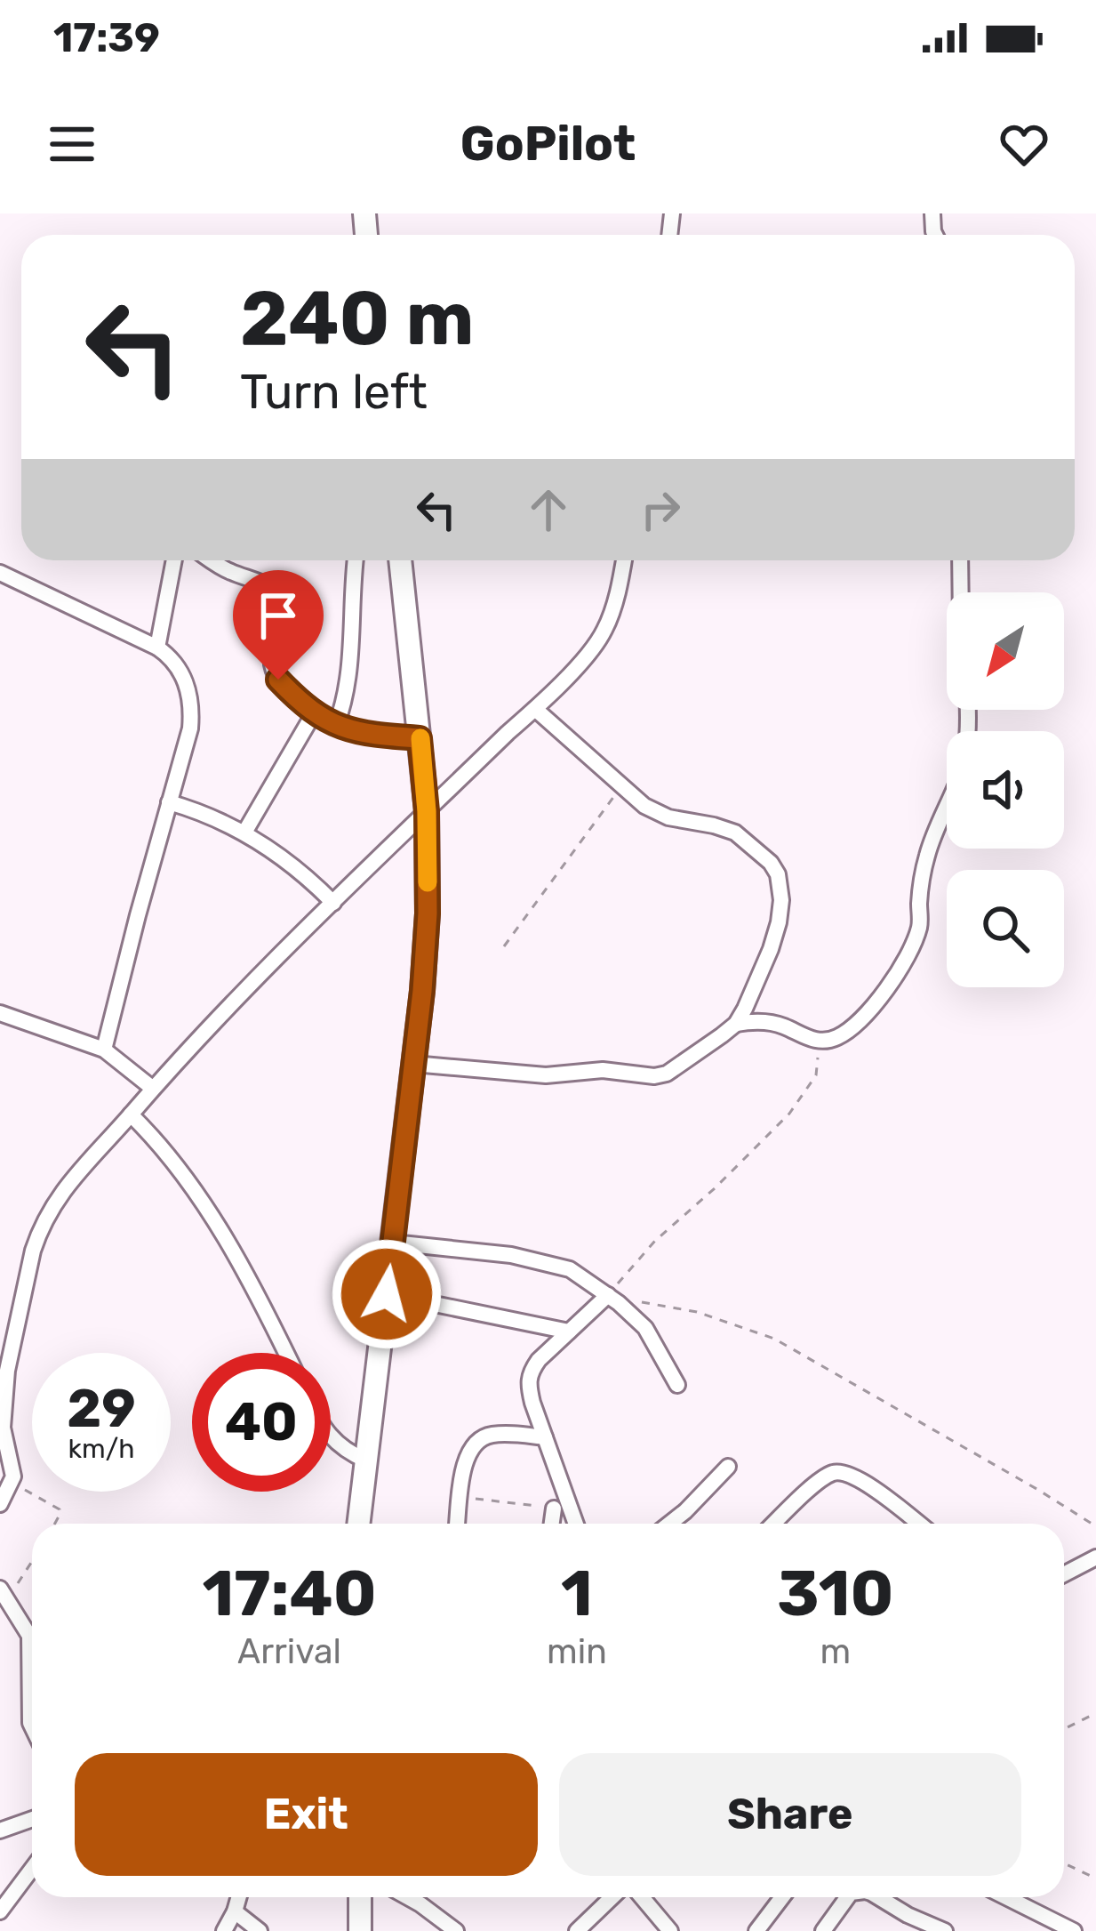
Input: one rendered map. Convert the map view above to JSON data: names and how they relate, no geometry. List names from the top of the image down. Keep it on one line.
{"north":"bottom left","page":{"status":"17:39","header":"GoPilot","turn":["240 m","Turn left"],"speed":"29 km/h","limit":"40","eta":["17:40","Arrival","1","min","310","m"],"buttons":["Exit","Share"]}}
